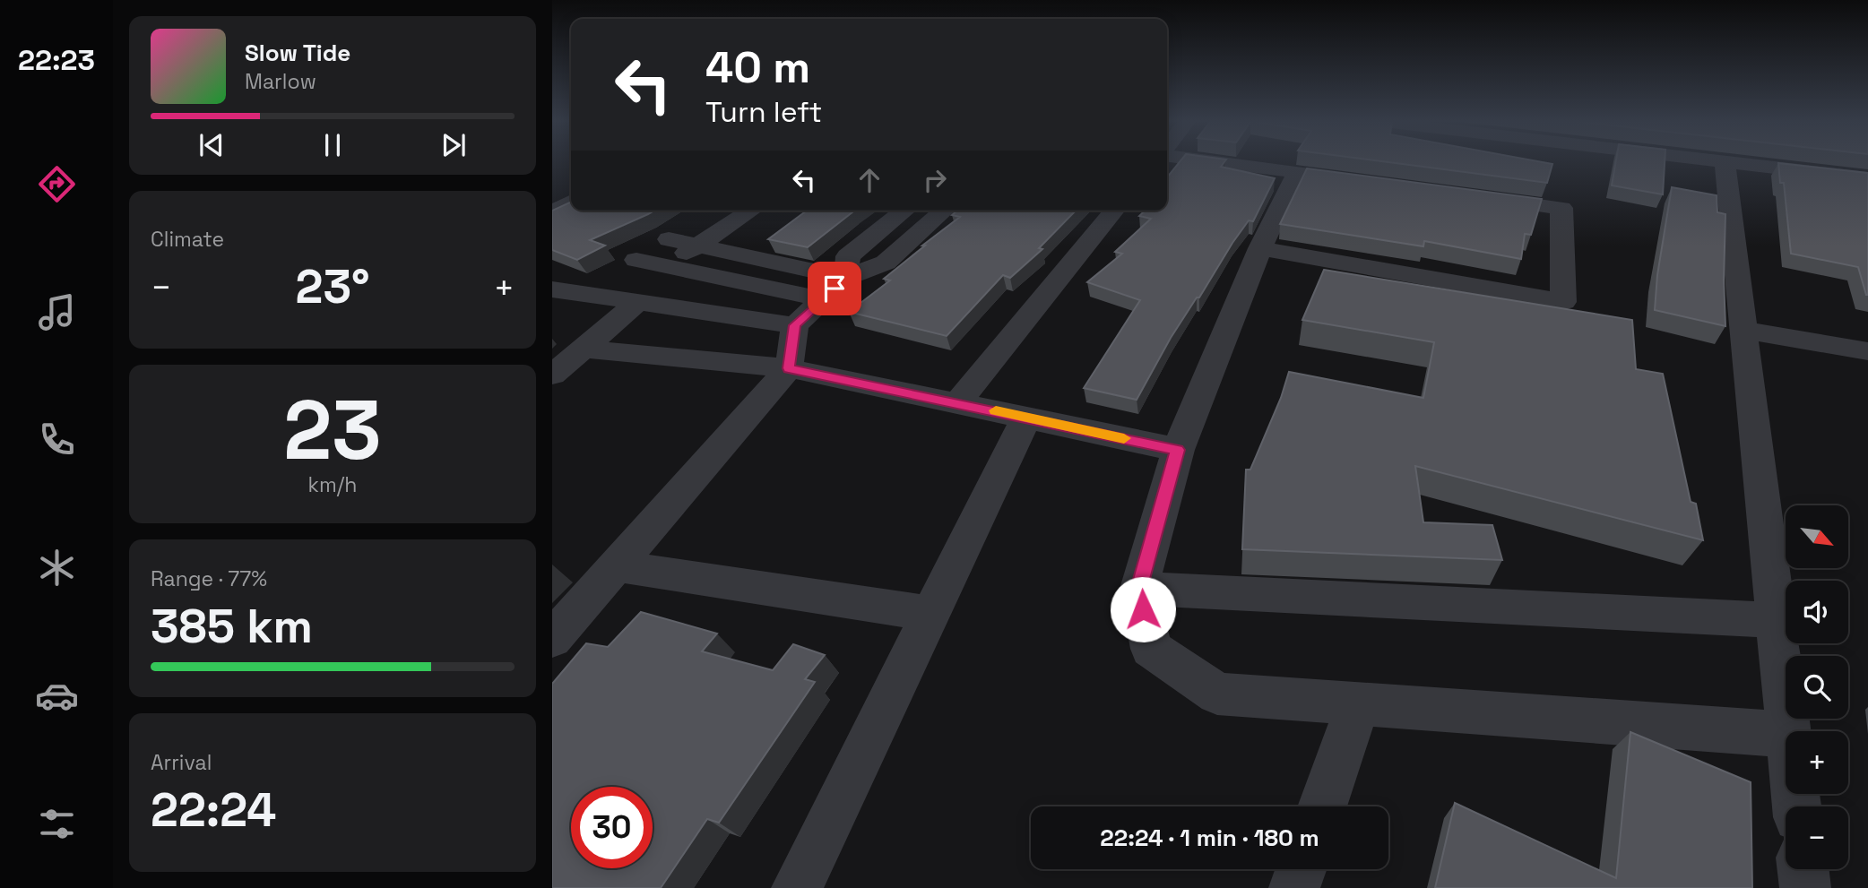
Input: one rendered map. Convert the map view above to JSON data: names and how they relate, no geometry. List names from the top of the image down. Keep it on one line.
{"north":"bottom right","page":{"tabs":"22:23","turn":["40 m","Turn left"],"song":["Slow Tide","Marlow"],"tile":["Climate",["23","km/h"],["Range · 77%","385 km"],["Arrival","22:24"]],"heat":["−","23°","+"],"map_buttons":["+","−"],"limit":"30","trip":"22:24 · 1 min · 180 m"}}
